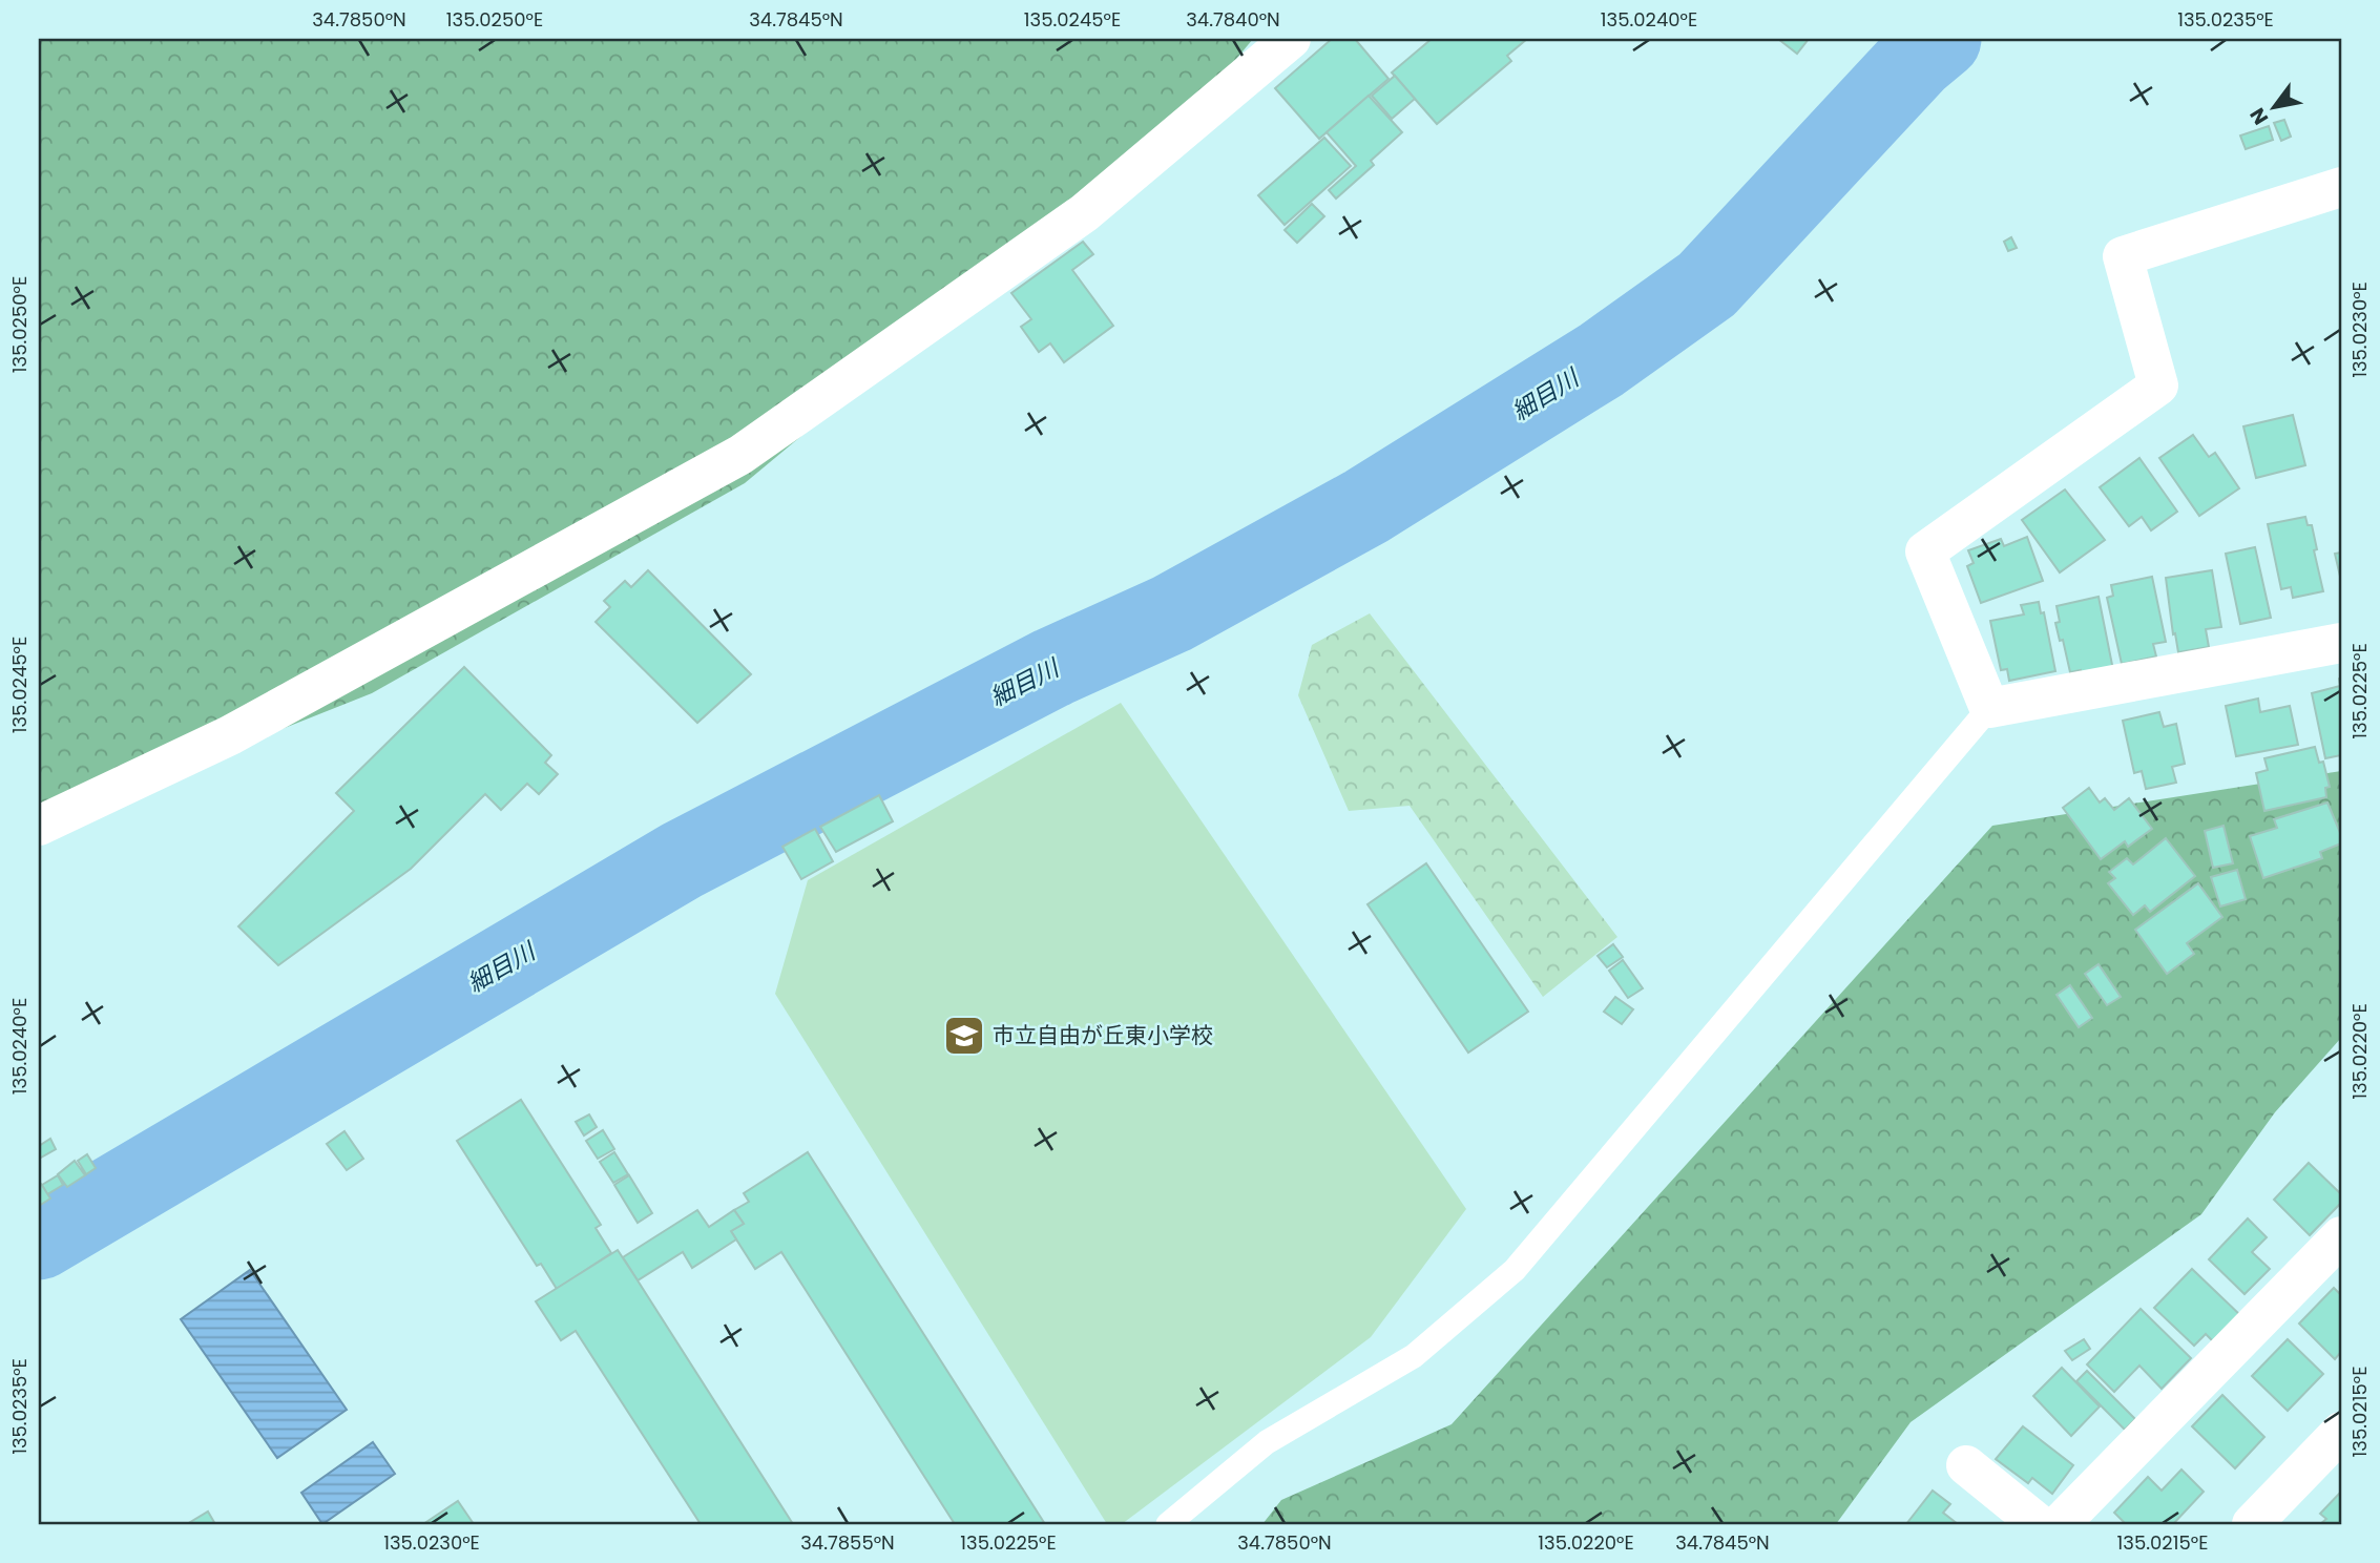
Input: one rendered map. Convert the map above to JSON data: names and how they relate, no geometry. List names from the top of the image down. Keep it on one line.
{"water":["細目川"],"places":{"school or university":["市立自由が丘東小学校"]},"north":"bottom left","coordinates":["34.7850°N","135.0250°E","34.7845°N","135.0245°E","34.7840°N","135.0240°E","135.0235°E","135.0230°E","135.0225°E","135.0220°E","135.0215°E","34.7855°N"]}
